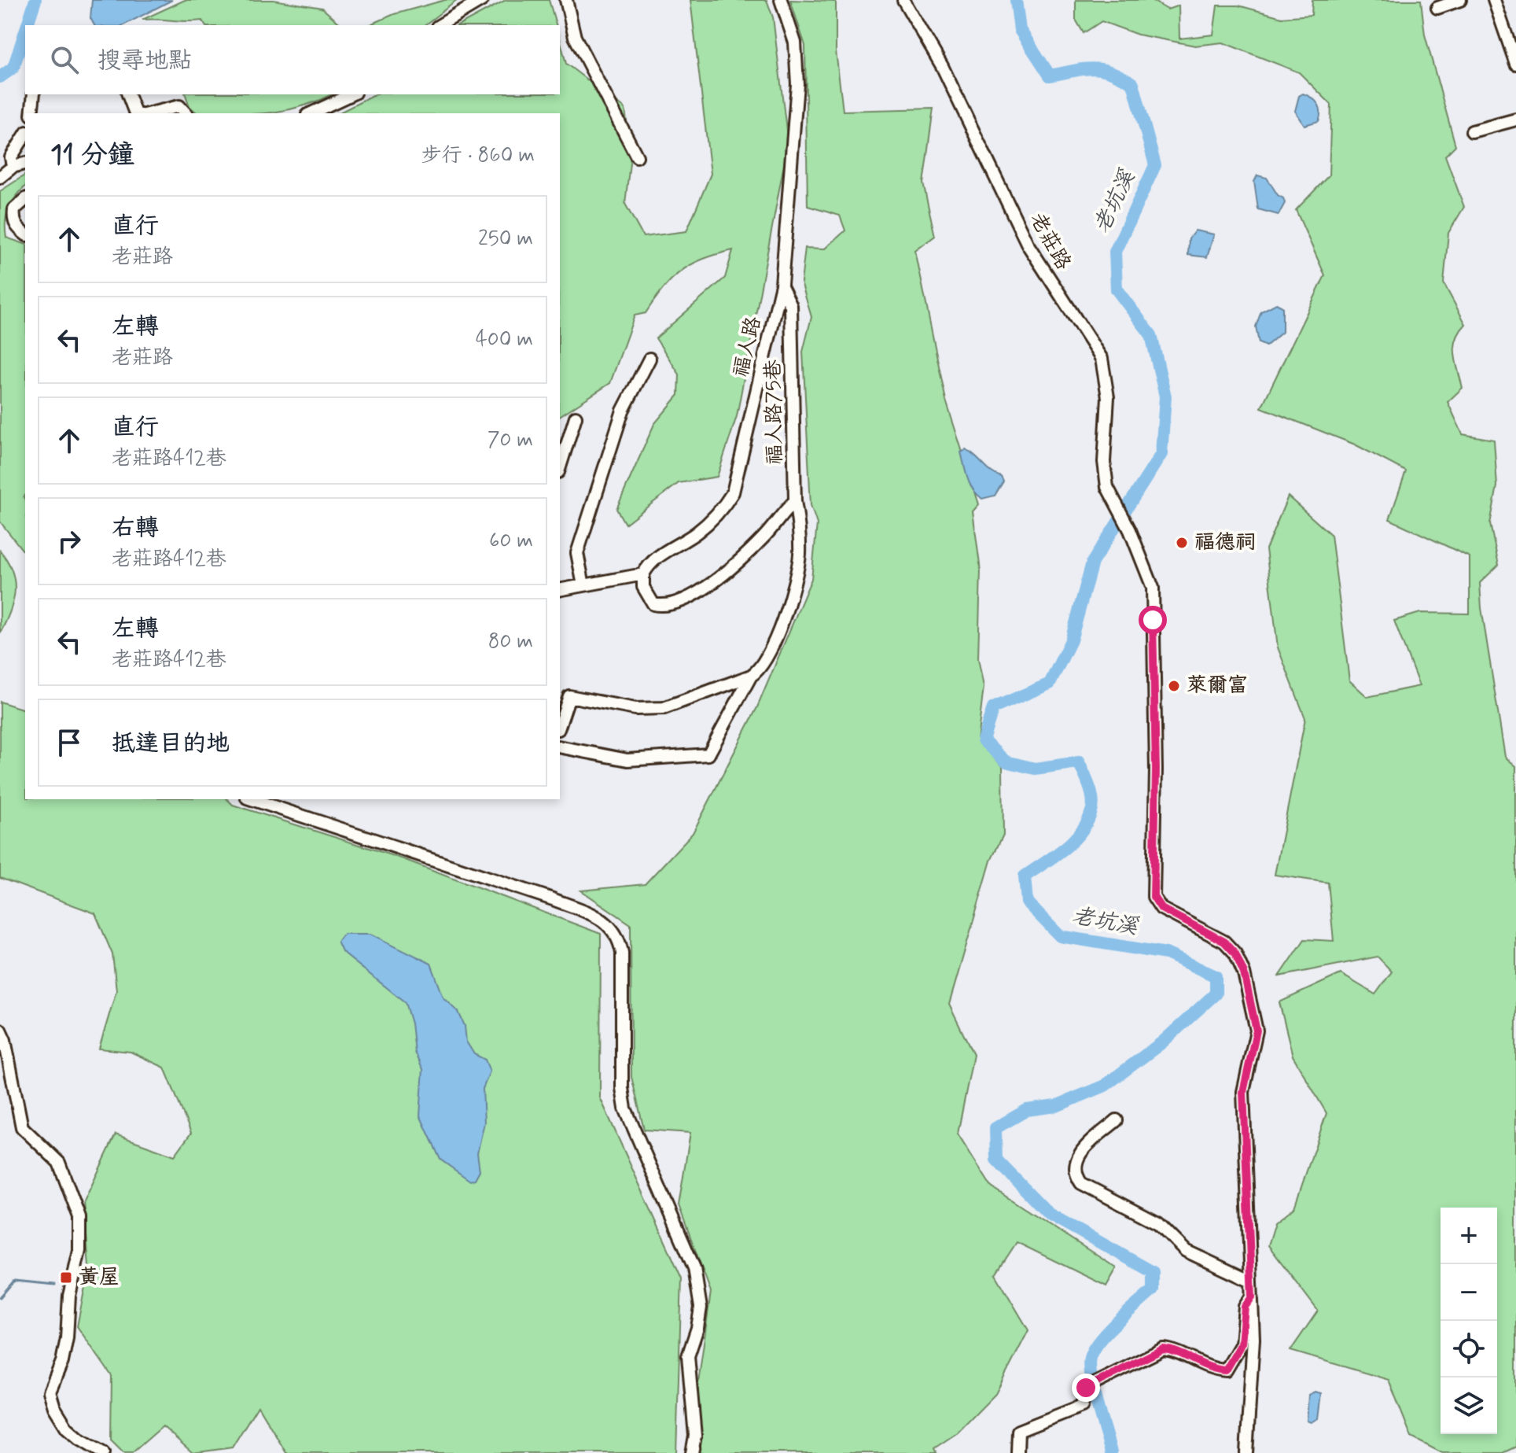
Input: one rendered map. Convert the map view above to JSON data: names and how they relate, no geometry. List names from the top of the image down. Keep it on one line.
{"streets":{"street":["老莊路","福人路","福人路75巷"]},"crossings":[["福人路","福人路75巷"]],"water":["老坑溪"],"places":{"other":["福德祠","萊爾富"],"transit":["黃屋"]},"page":{"search":"搜尋地點","heading":["11 分鐘","步行 · 860 m"],"list":[["直行","老莊路","250 m"],["左轉","老莊路","400 m"],["直行","老莊路412巷","70 m"],["右轉","老莊路412巷","60 m"],["左轉","老莊路412巷","80 m"],"抵達目的地"],"map_buttons":["+","−"]}}
